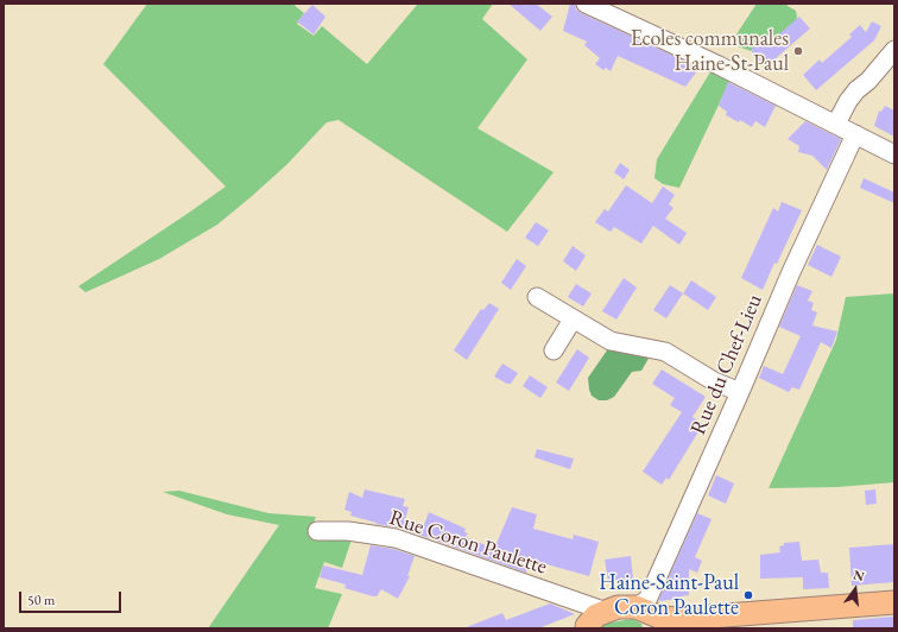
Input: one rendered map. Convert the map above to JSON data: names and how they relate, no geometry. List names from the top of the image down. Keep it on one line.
{"streets":{"street":["Rue du Chef-Lieu","Rue Coron Paulette"]},"places":["Ecoles communales Haine-St-Paul","Haine-Saint-Paul Coron Paulette"],"scale_bar":"50 m","north":"top"}
